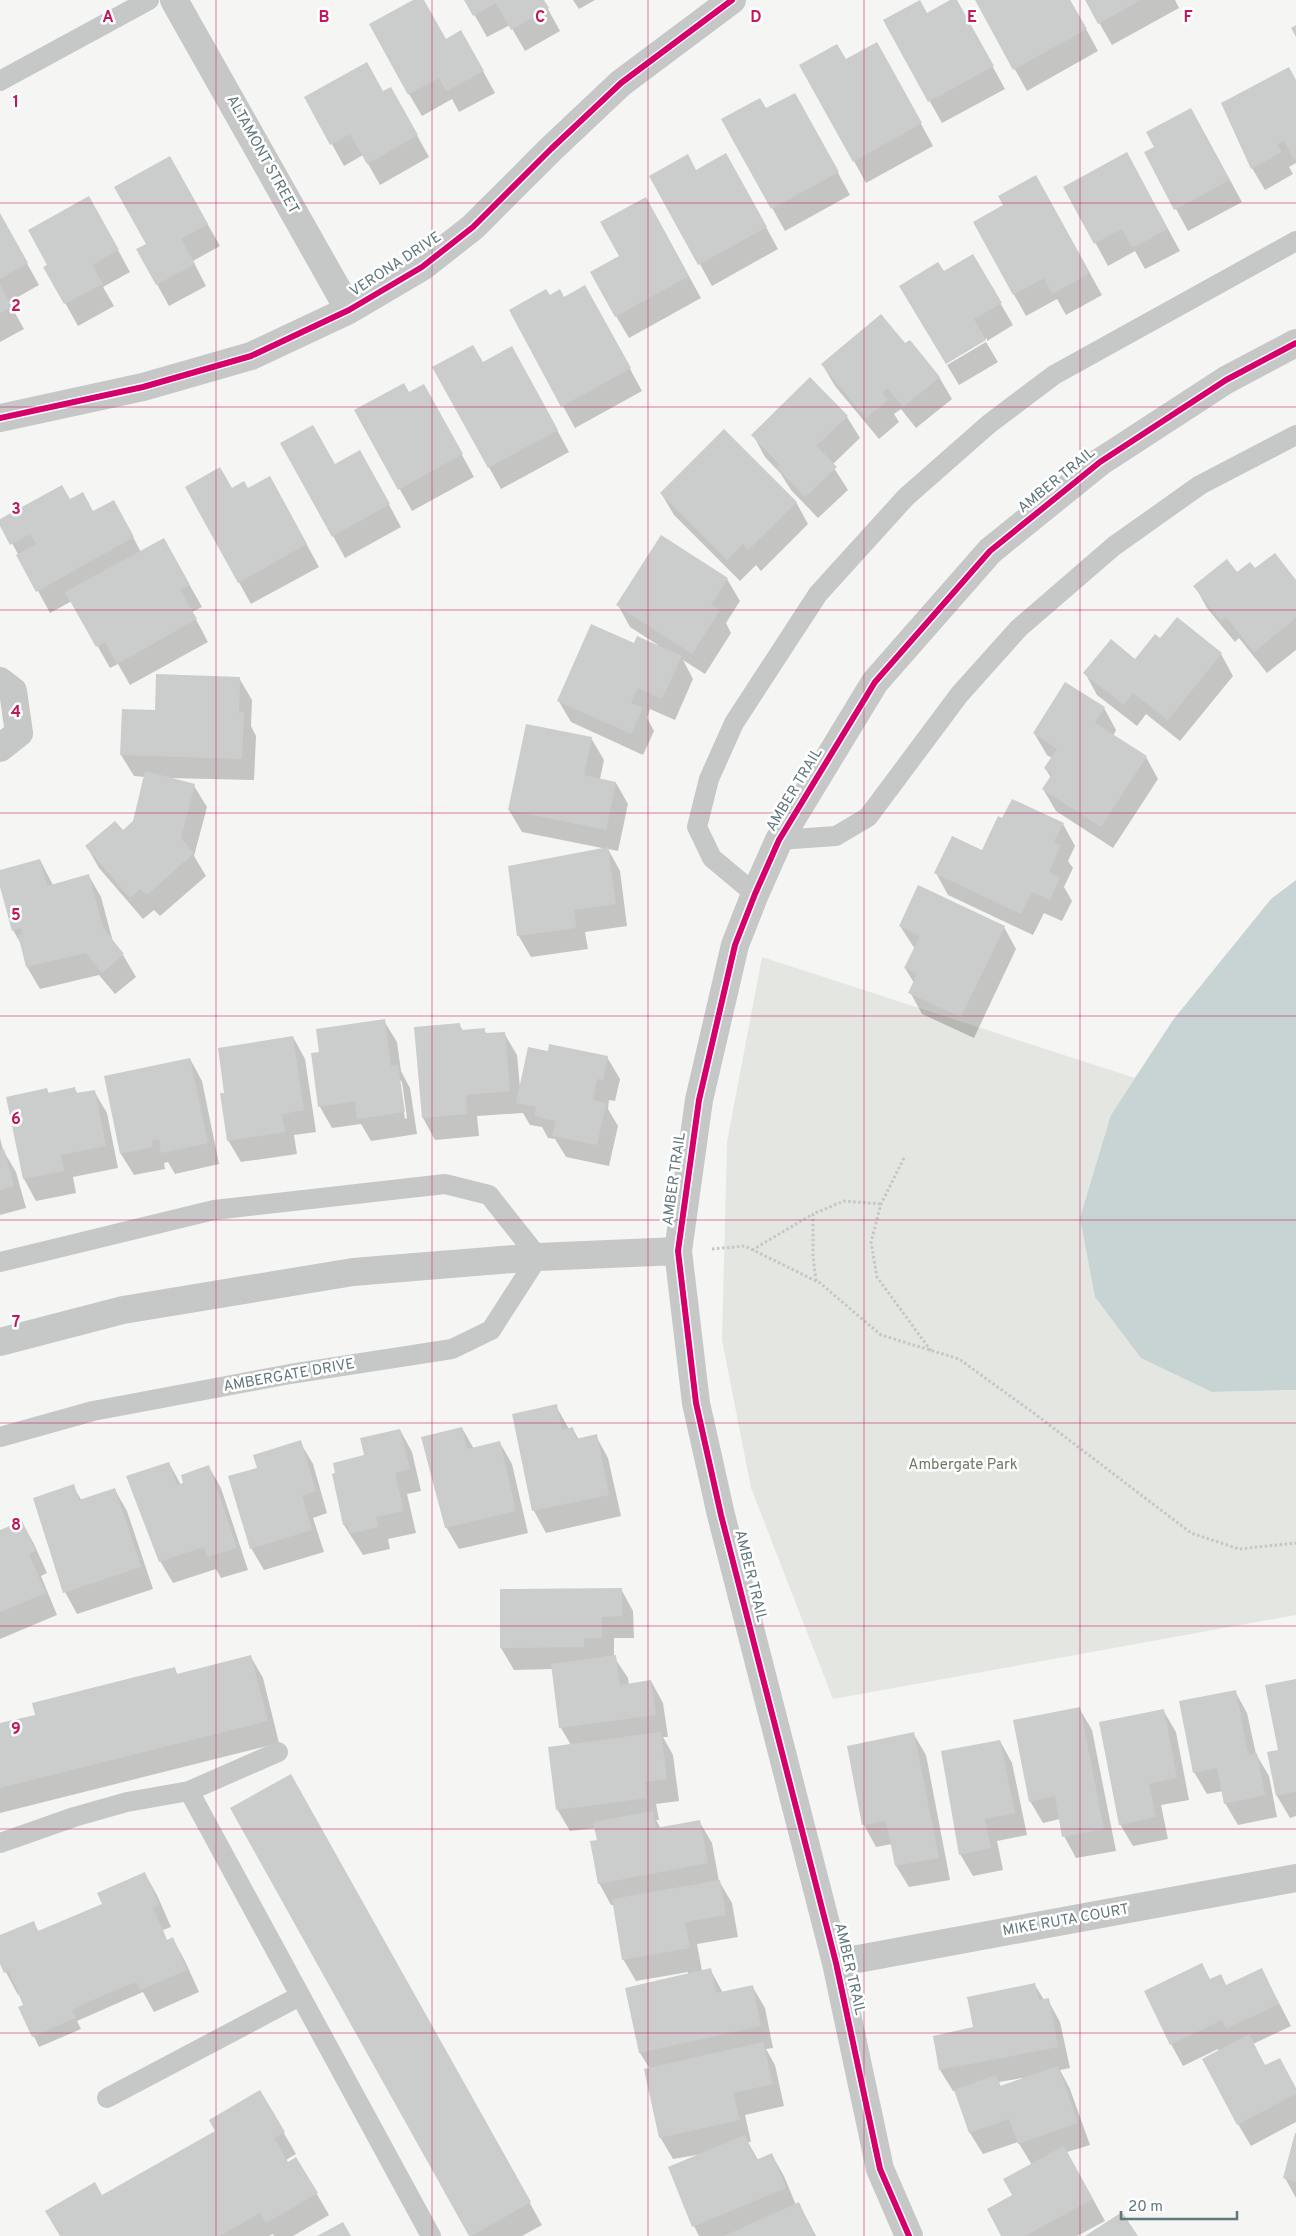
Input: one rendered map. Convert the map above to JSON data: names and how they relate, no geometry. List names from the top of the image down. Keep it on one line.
{"streets":{"street":["ALTAMONT STREET","VERONA DRIVE","AMBER TRAIL","MIKE RUTA COURT"],"lane":["AMBERGATE DRIVE"]},"crossings":[["ALTAMONT STREET","VERONA DRIVE"],["AMBER TRAIL","MIKE RUTA COURT"]],"parks":["Ambergate Park"],"scale_bar":"20 m","grid":{"columns":["A","B","C","D","E","F"],"rows":["1","2","3","4","5","6","7","8","9"]}}
